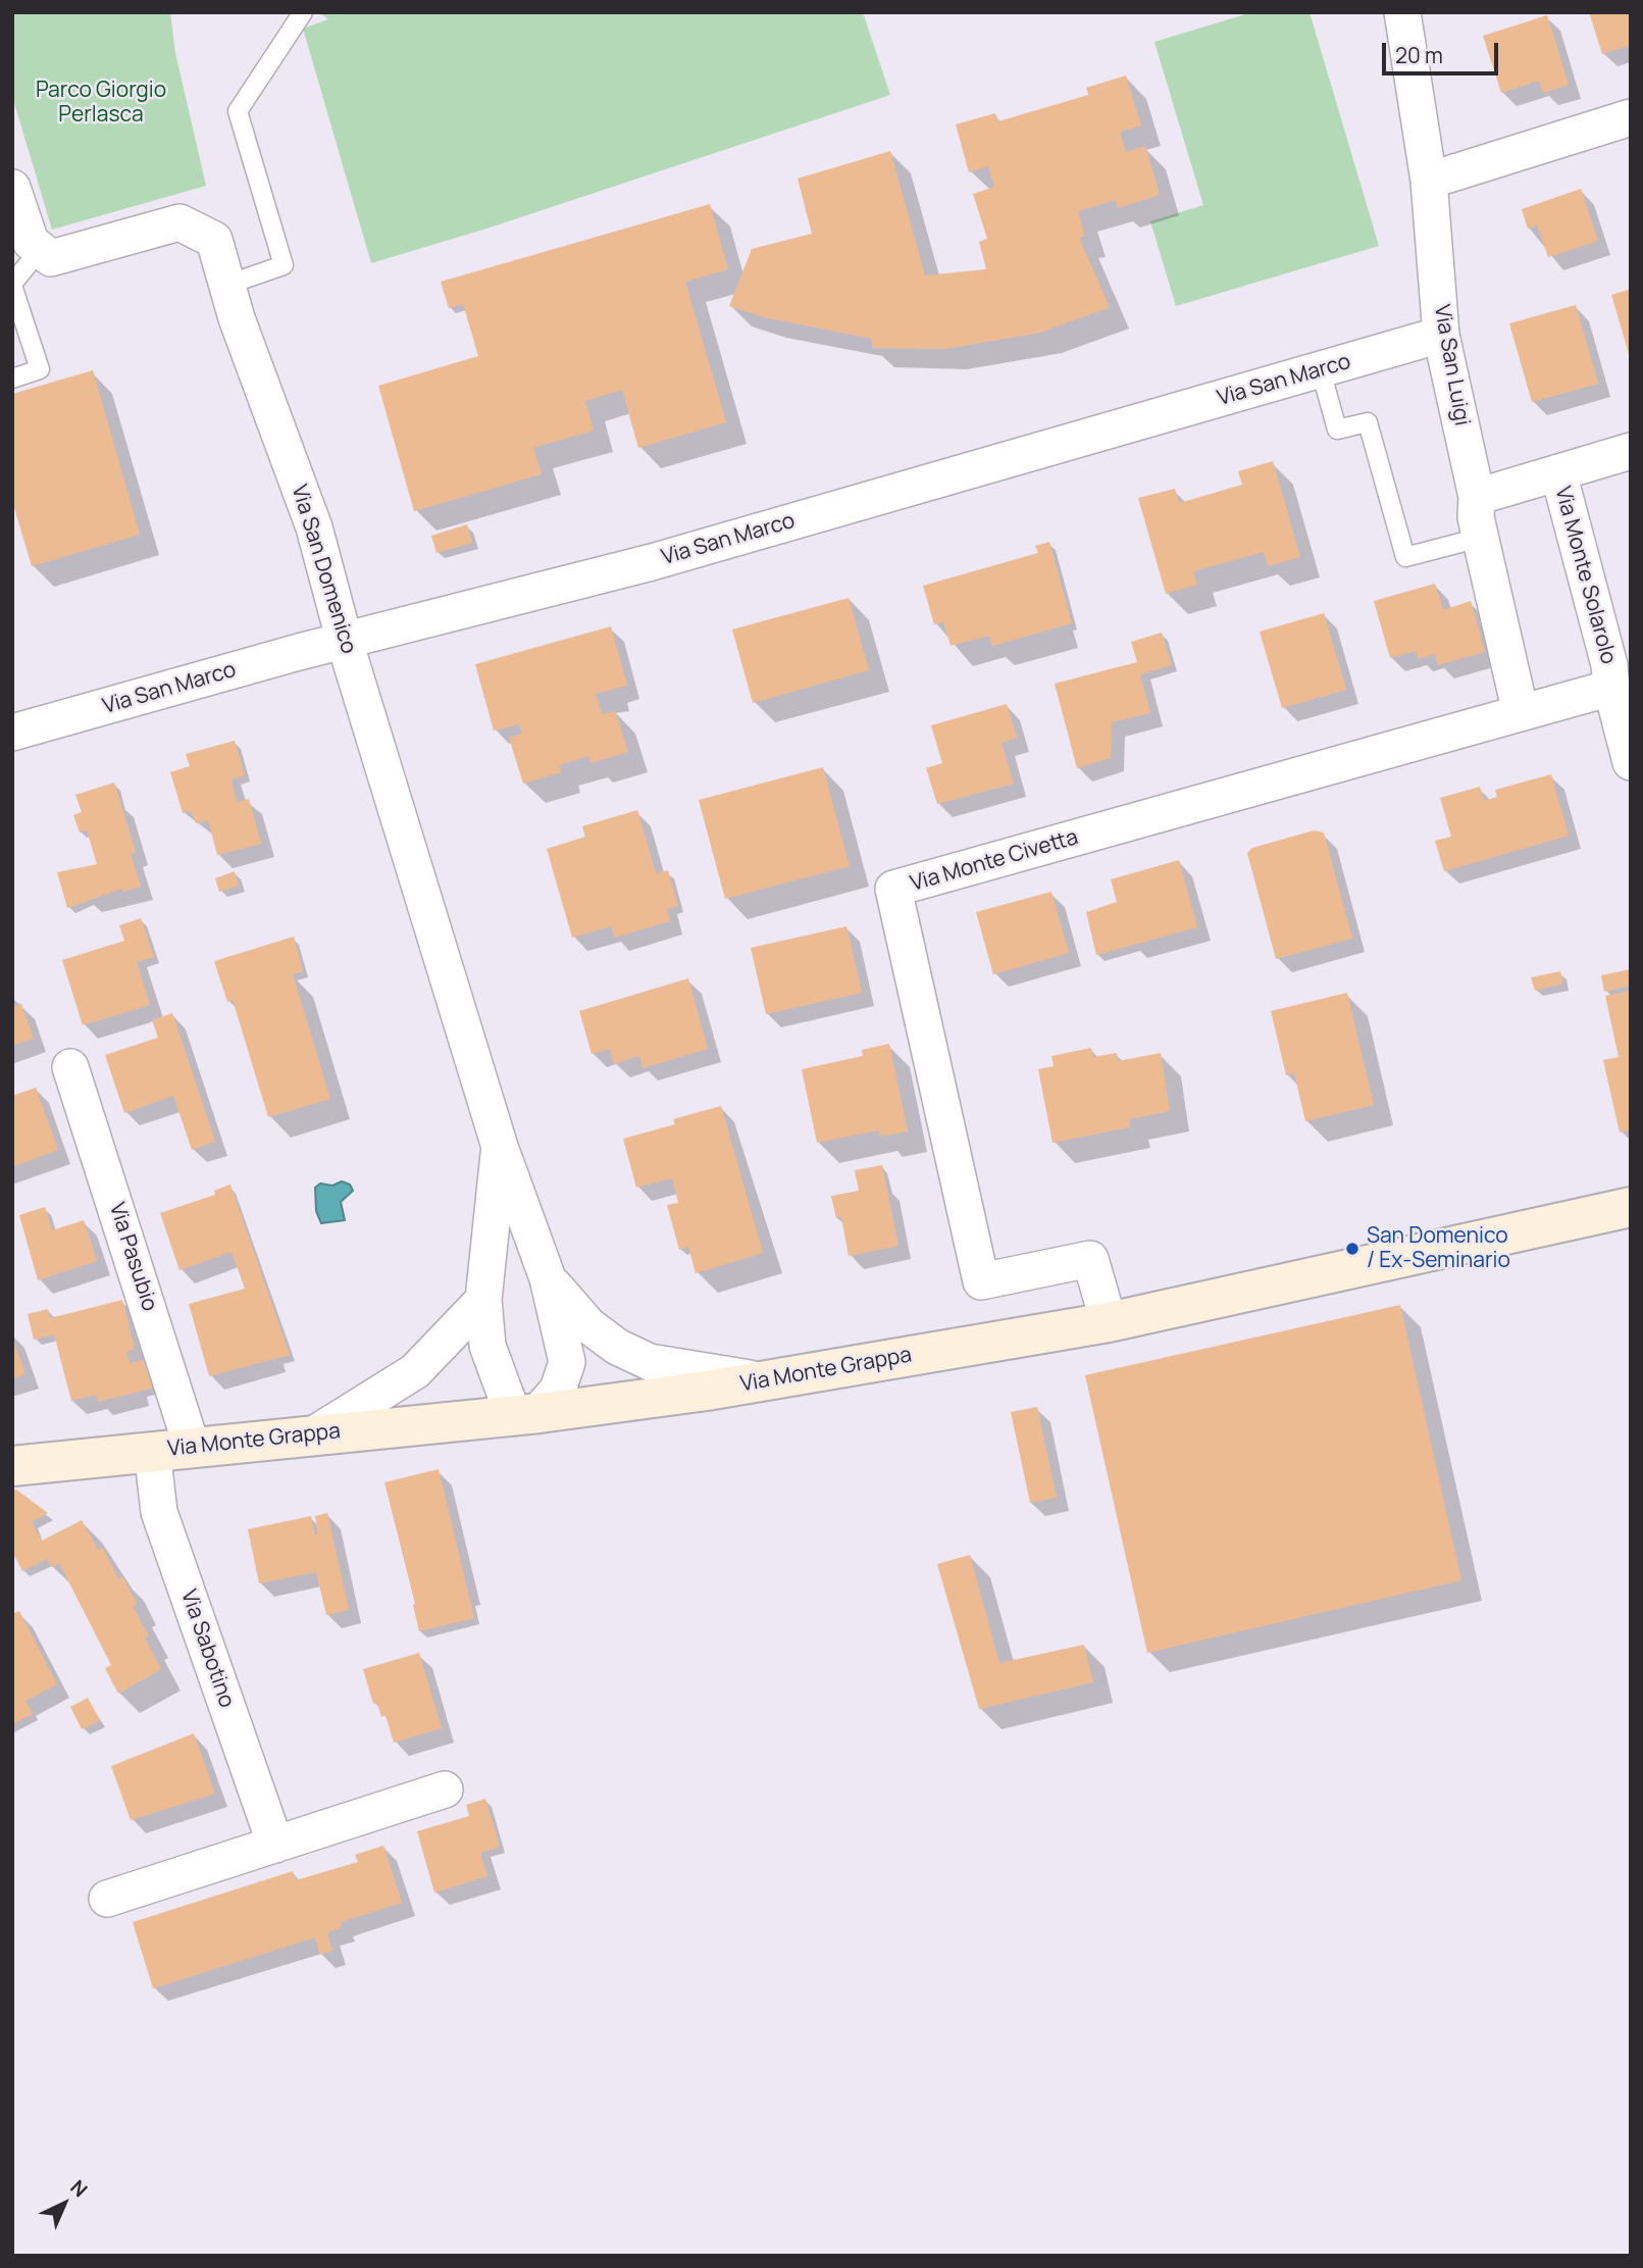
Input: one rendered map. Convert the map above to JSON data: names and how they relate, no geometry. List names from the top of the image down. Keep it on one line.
{"streets":{"main road":["Via Monte Grappa"],"street":["Via San Luigi","Via San Marco","Via San Domenico","Via Monte Solarolo","Via Monte Civetta","Via Pasubio","Via Sabotino"]},"crossings":[["Via San Luigi","Via San Marco"],["Via San Luigi","Via Monte Civetta"],["Via San Marco","Via San Domenico"],["Via San Domenico","Via Monte Grappa"],["Via Monte Solarolo","Via Monte Civetta"],["Via Monte Civetta","Via Monte Grappa"],["Via Pasubio","Via Monte Grappa"],["Via Monte Grappa","Via Sabotino"]],"parks":["Parco Giorgio Perlasca"],"places":["San Domenico / Ex-Seminario"],"scale_bar":"20 m","north":"top right"}
